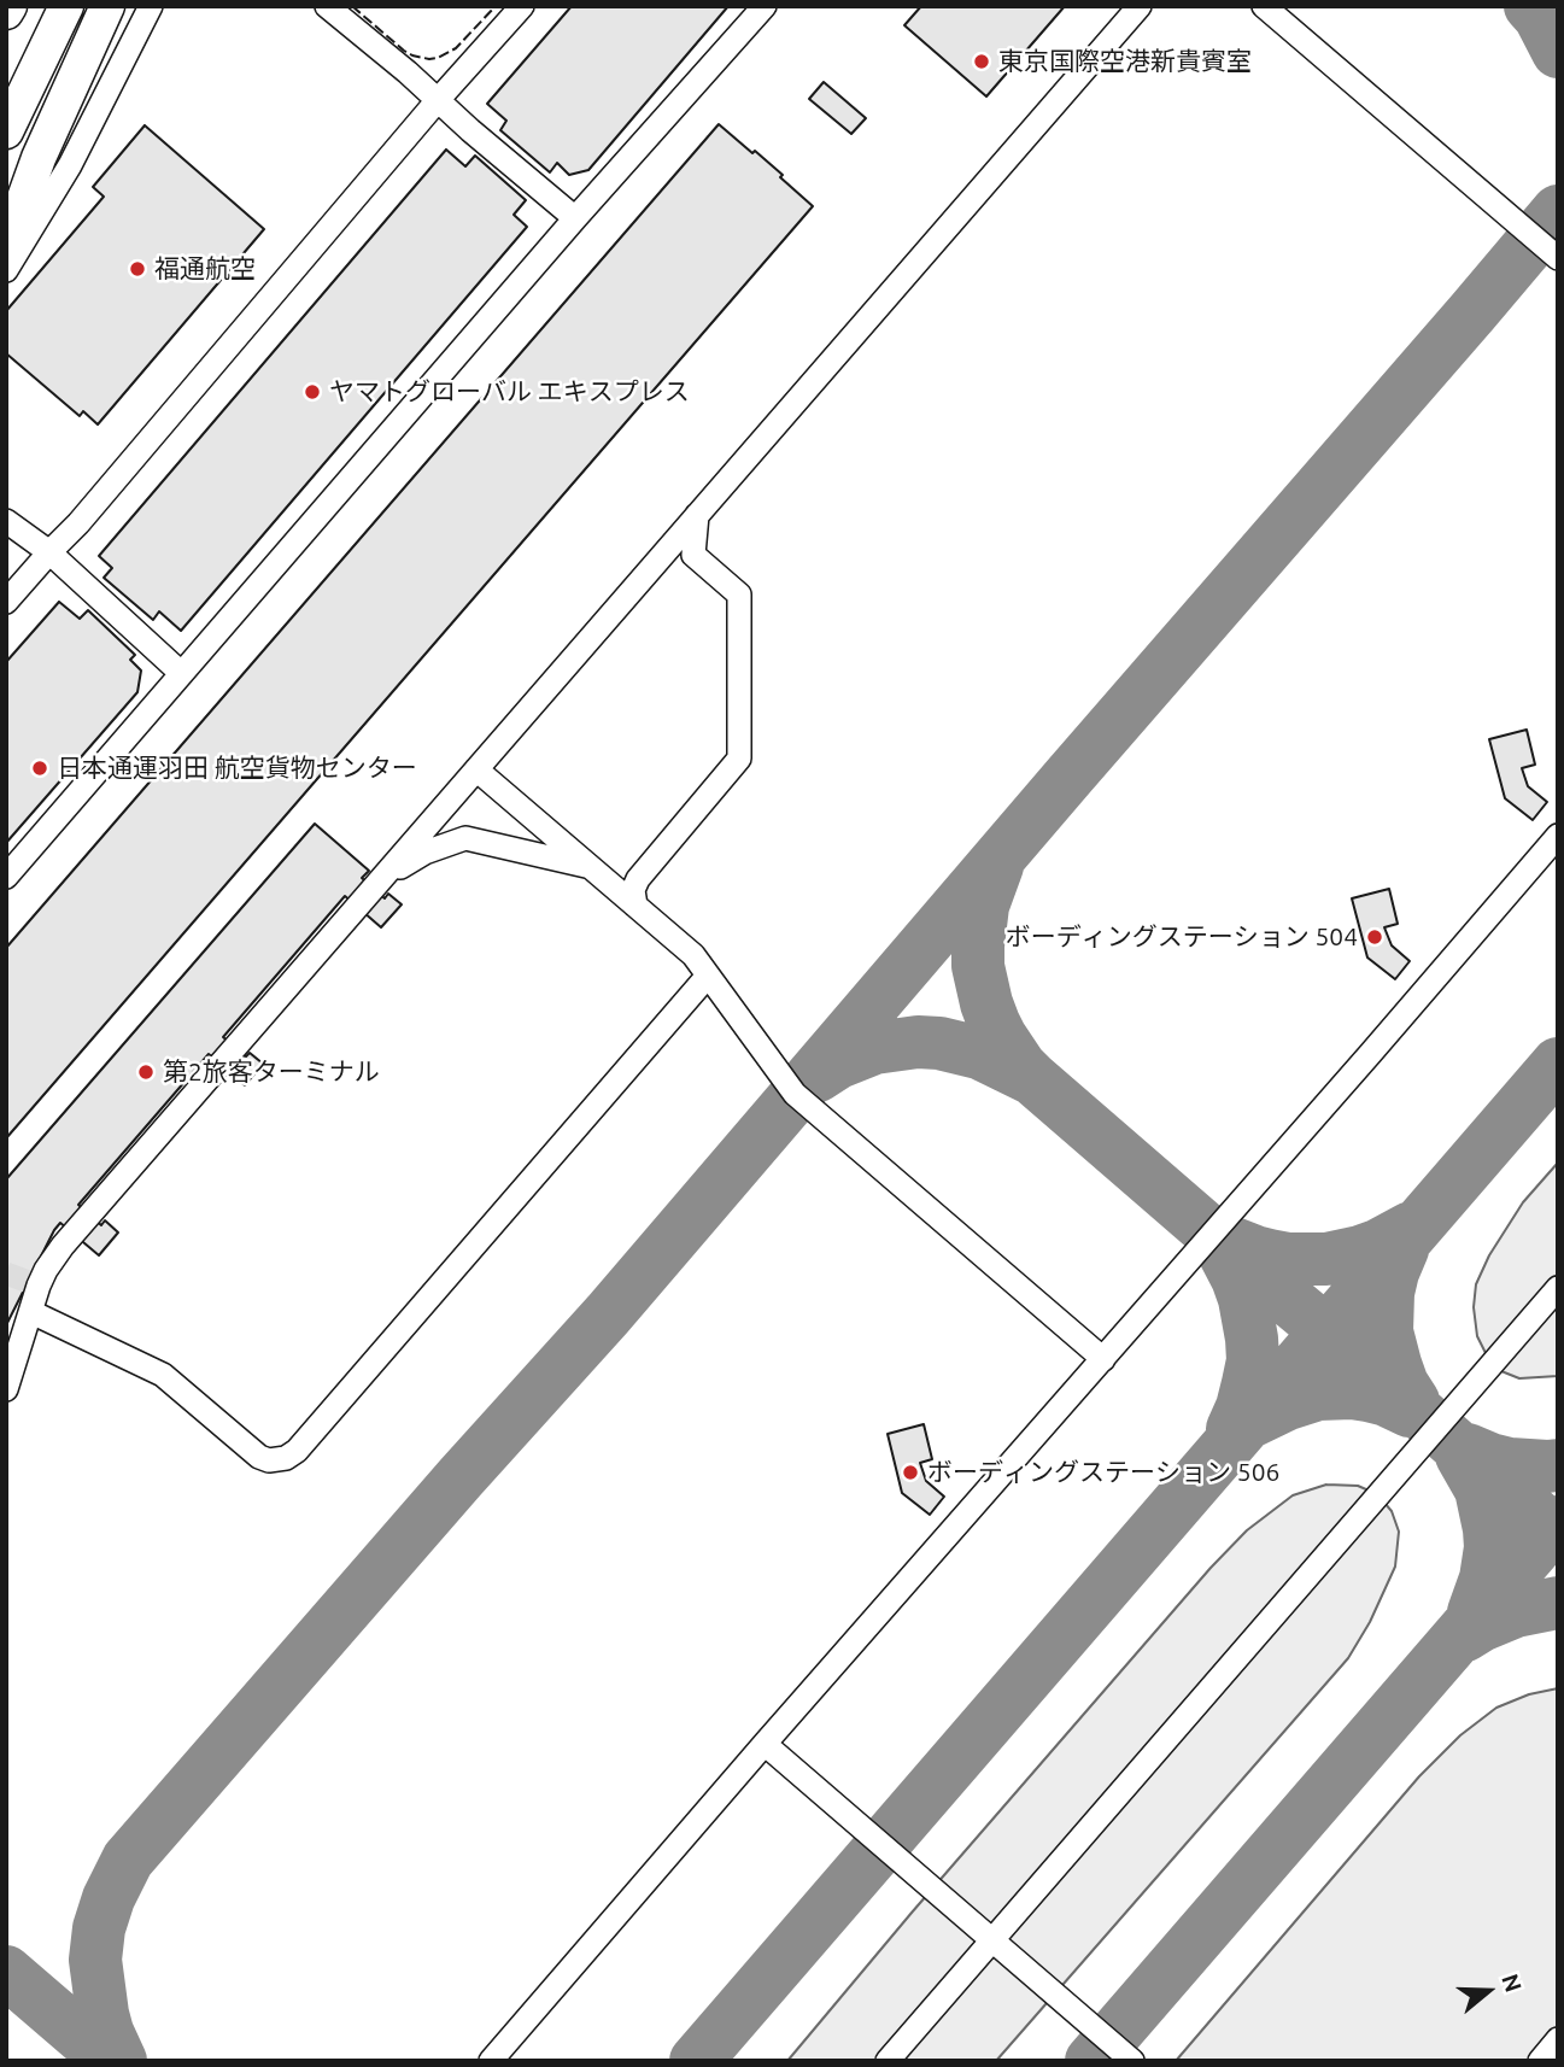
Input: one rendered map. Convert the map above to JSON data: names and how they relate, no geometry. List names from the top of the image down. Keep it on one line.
{"places":["東京国際空港新貴賓室","福通航空","ヤマトグローバル エキスプレス","日本通運羽田 航空貨物センター","ボーディングステーション 504","第2旅客ターミナル","ボーディングステーション 506"],"north":"right"}
